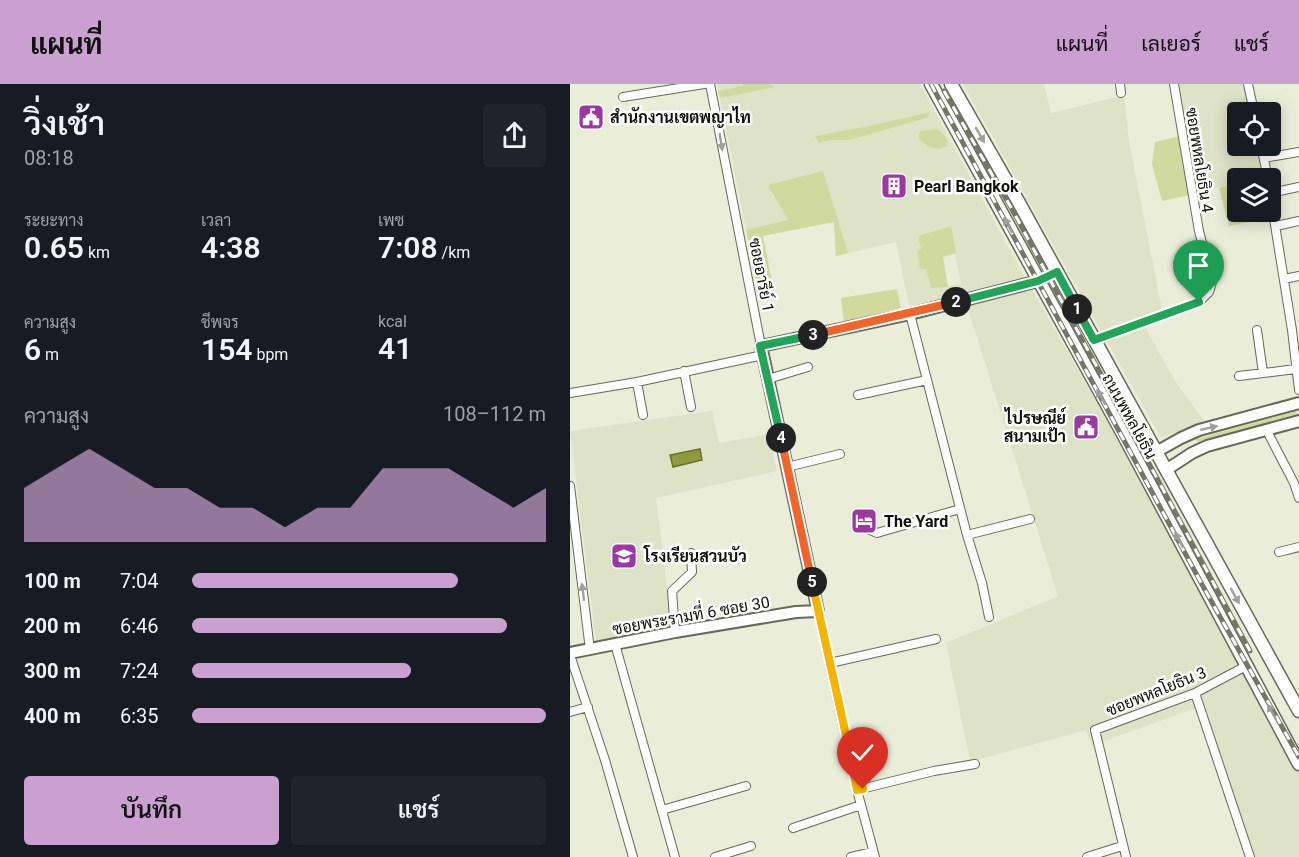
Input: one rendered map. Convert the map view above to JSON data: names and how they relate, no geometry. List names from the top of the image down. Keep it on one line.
{"streets":{"main road":["ถนนพหลโยธิน"],"street":["ซอยพหลโยธิน 4","ซอยอารีย์ 1","ซอยพระรามที่ 6 ซอย 30","ซอยพหลโยธิน 3"]},"crossings":[["ซอยพหลโยธิน 4","ถนนพหลโยธิน"],["ซอยอารีย์ 1","ซอยพระรามที่ 6 ซอย 30"],["ถนนพหลโยธิน","ซอยพหลโยธิน 3"]],"places":{"public building":["สำนักงานเขตพญาไท","ไปรษณีย์ สนามเป้า"],"building":["Pearl Bangkok"],"hotel":["The Yard"],"school or university":["โรงเรียนสวนบัว"]},"page":{"header":"แผนที่","nav":["แผนที่","เลเยอร์","แชร์"],"heading":["วิ่งเช้า","08:18"],"stats":[["ระยะทาง","0.65 km"],["เวลา","4:38"],["เพซ","7:08 /km"],["ความสูง","6 m"],["ชีพจร","154 bpm"],["kcal","41"]],"pins":["2","1","3","4","5"],"chart":["ความสูง","108–112 m"],"list":[{"name":"100 m","note":"7:04"},{"name":"200 m","note":"6:46"},{"name":"300 m","note":"7:24"},{"name":"400 m","note":"6:35"}],"buttons":["บันทึก","แชร์"]}}
